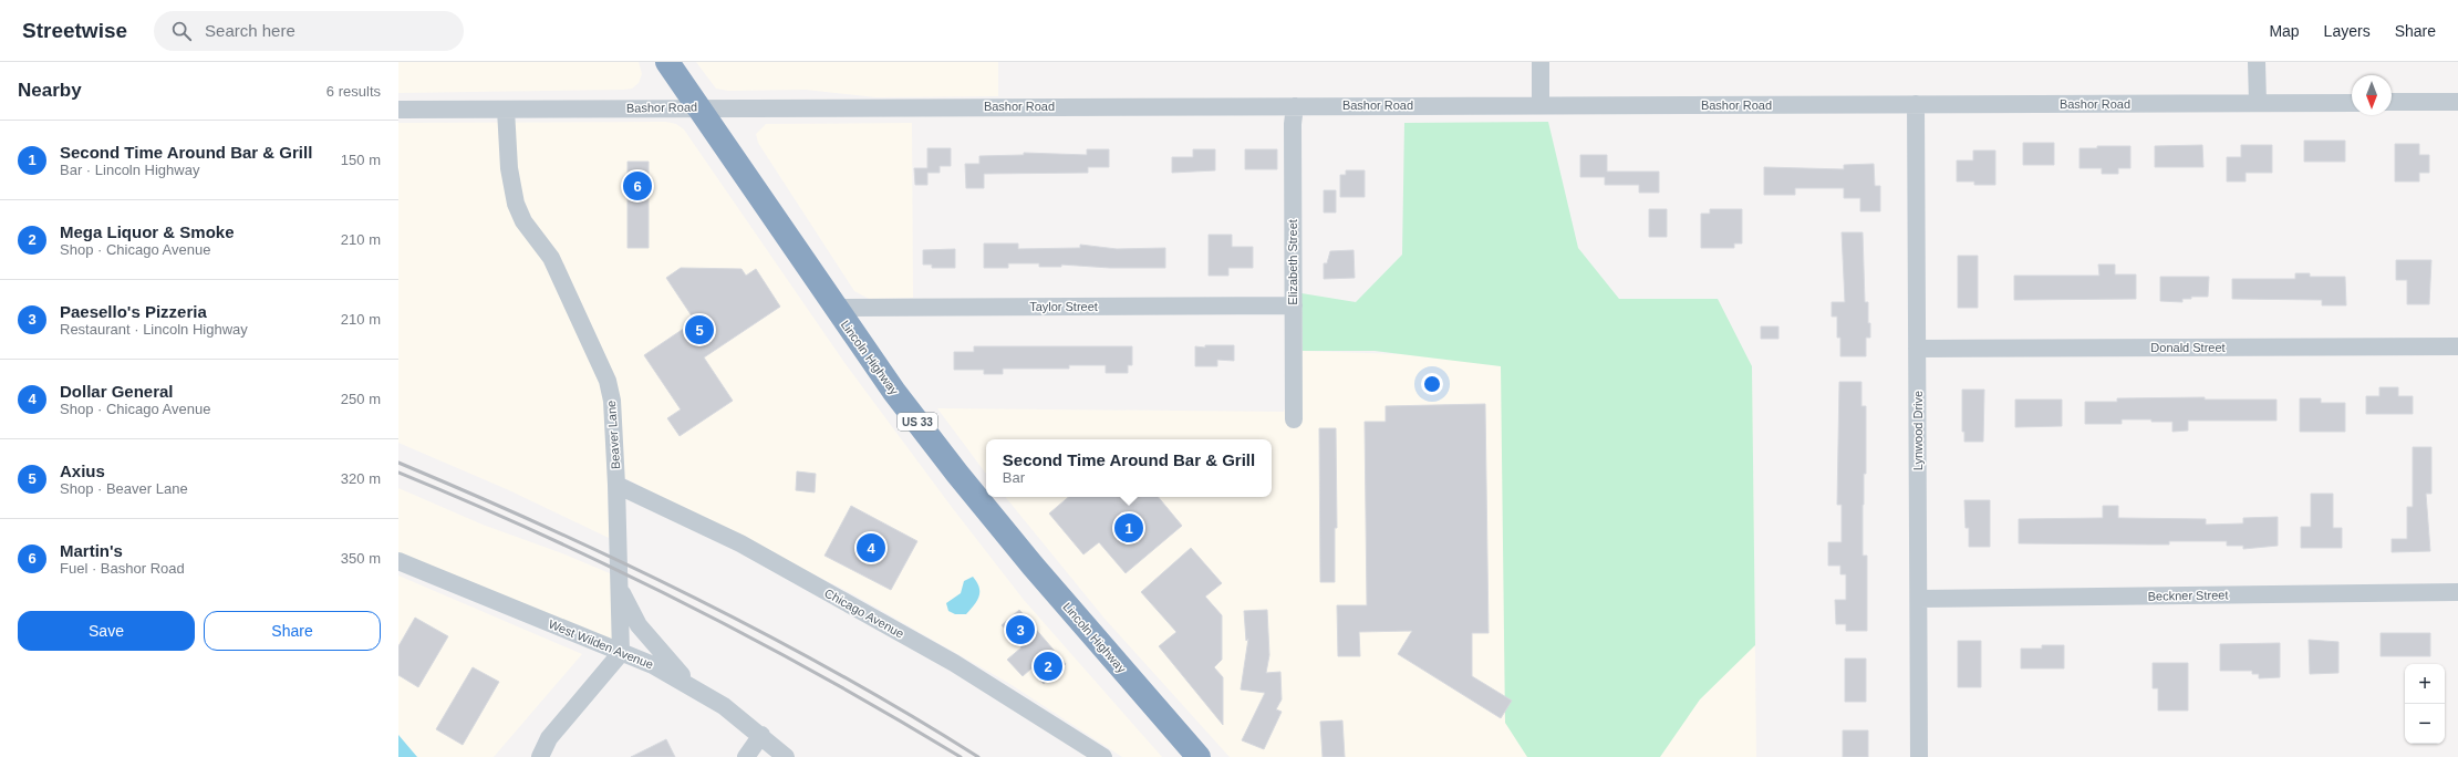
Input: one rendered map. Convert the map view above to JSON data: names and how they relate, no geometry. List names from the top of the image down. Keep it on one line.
{"streets":{"highway":["Lincoln Highway","US 33"],"street":["Bashor Road","Elizabeth Street","Taylor Street","Donald Street","Lynwood Drive","Beaver Lane","Beckner Street","Chicago Avenue","West Wilden Avenue"]},"crossings":[["Bashor Road","Elizabeth Street"],["Bashor Road","Lincoln Highway"],["Bashor Road","Lynwood Drive"],["Bashor Road","Beaver Lane"],["Elizabeth Street","Taylor Street"],["Taylor Street","Lincoln Highway"],["Donald Street","Lynwood Drive"],["Lynwood Drive","Beckner Street"],["Beaver Lane","Chicago Avenue"],["Beaver Lane","West Wilden Avenue"]],"north":"bottom","page":{"header":"Streetwise","search":"Search here","nav":["Map","Layers","Share"],"heading":["Nearby","6 results"],"list":[{"mark":"1","name":"Second Time Around Bar & Grill","note":"Bar · Lincoln Highway","value":"150 m"},{"mark":"2","name":"Mega Liquor & Smoke","note":"Shop · Chicago Avenue","value":"210 m"},{"mark":"3","name":"Paesello's Pizzeria","note":"Restaurant · Lincoln Highway","value":"210 m"},{"mark":"4","name":"Dollar General","note":"Shop · Chicago Avenue","value":"250 m"},{"mark":"5","name":"Axius","note":"Shop · Beaver Lane","value":"320 m"},{"mark":"6","name":"Martin's","note":"Fuel · Bashor Road","value":"350 m"}],"pins":["6","5","1","4","3","2"],"popup":["Second Time Around Bar & Grill","Bar"],"buttons":["Save","Share"],"map_buttons":["+","−"]}}
